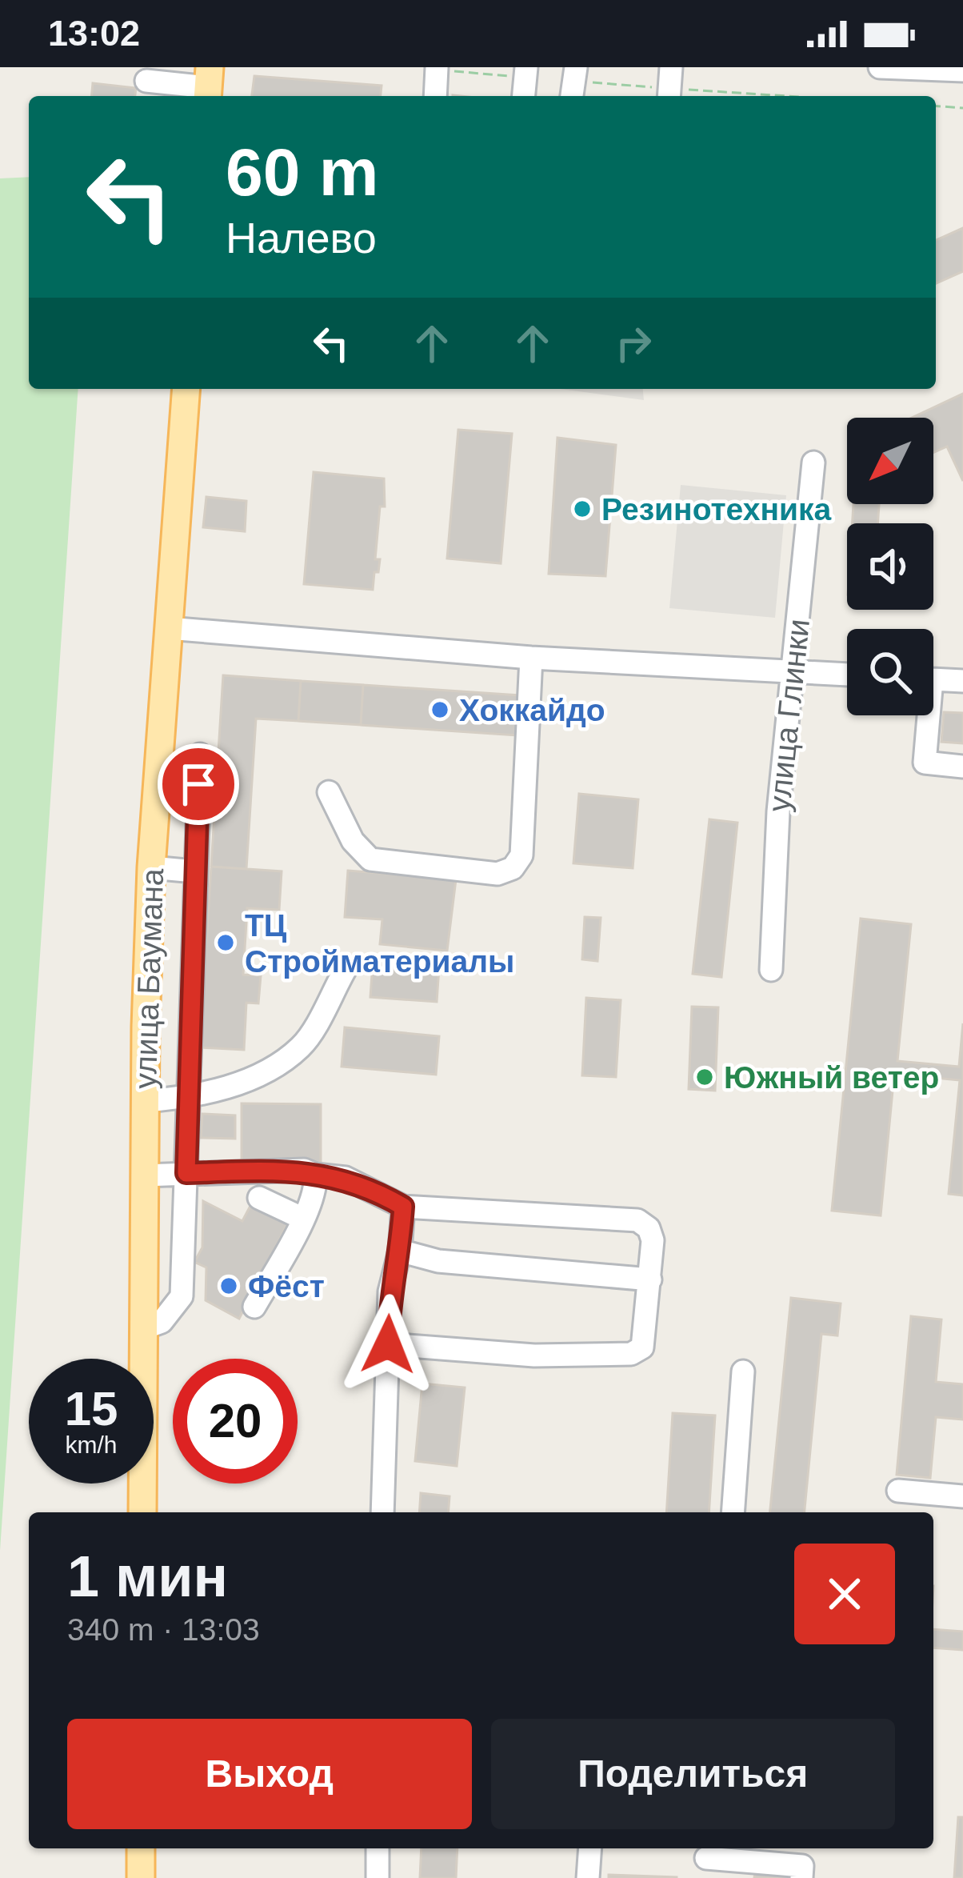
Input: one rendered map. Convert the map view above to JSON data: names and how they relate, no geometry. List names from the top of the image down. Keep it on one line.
{"streets":{"main road":["улица Баумана"],"street":["улица Глинки"]},"places":["Резинотехника","Хоккайдо","ТЦ Стройматериалы","Южный ветер","Фёст"],"north":"bottom left","page":{"status":"13:02","turn":["60 m","Налево"],"speed":"15 km/h","limit":"20","heading":["1 мин","340 m · 13:03"],"buttons":["Выход","Поделиться"]}}
